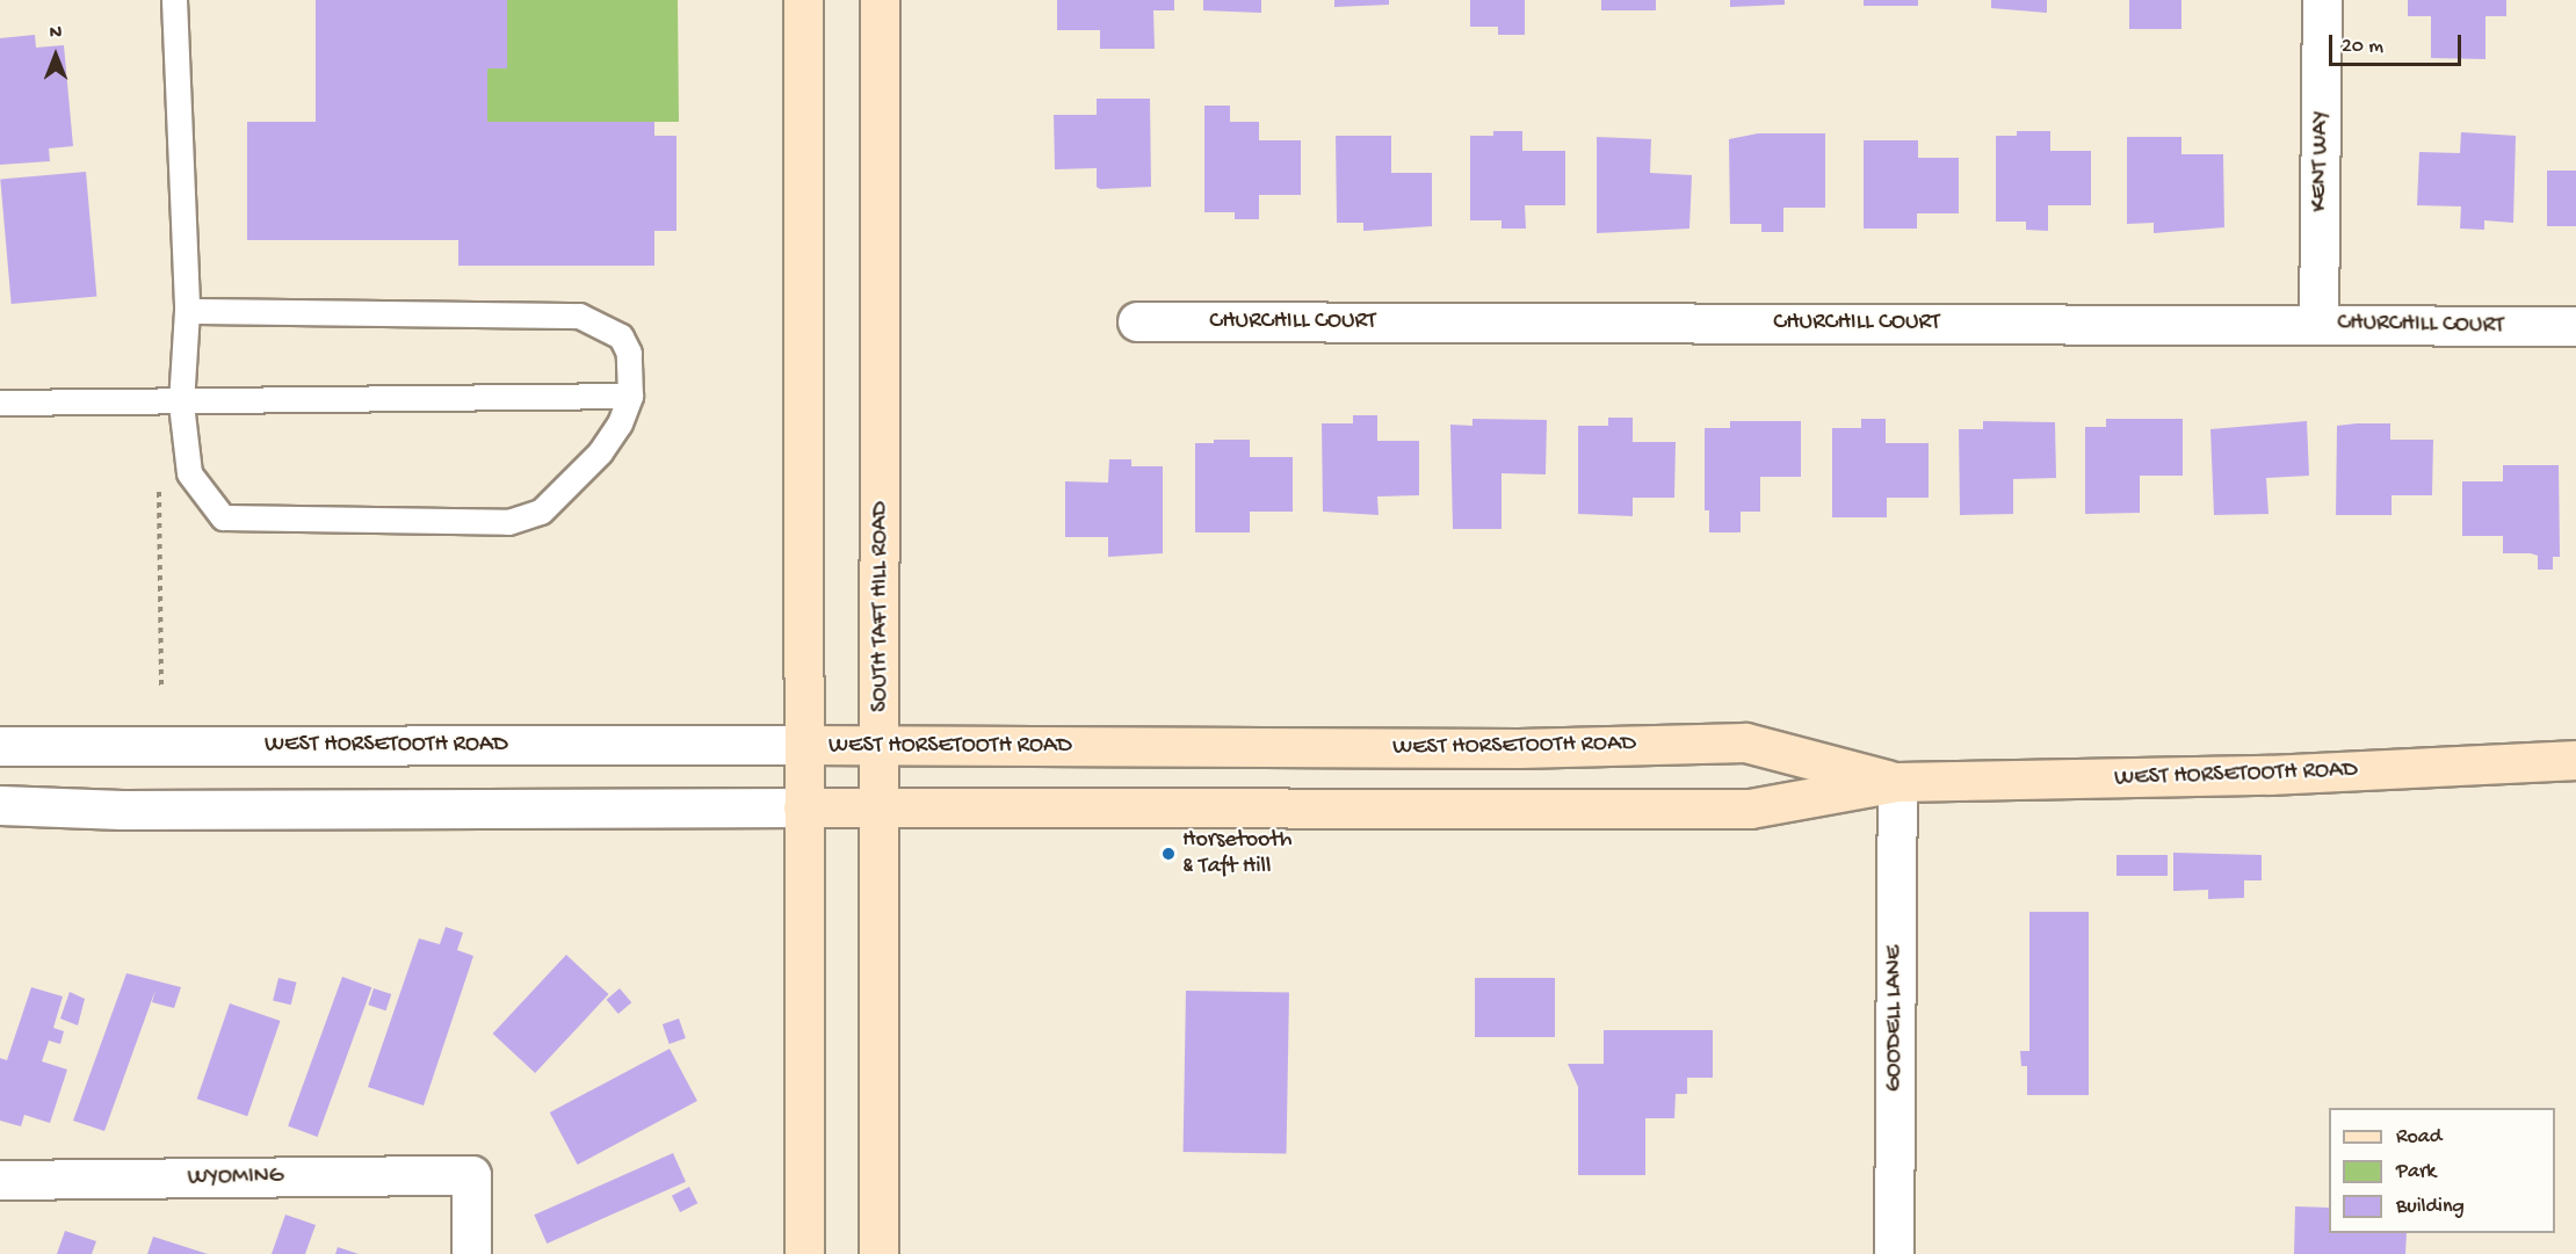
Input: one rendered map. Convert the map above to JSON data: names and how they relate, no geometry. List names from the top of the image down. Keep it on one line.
{"streets":{"main road":["SOUTH TAFT HILL ROAD","WEST HORSETOOTH ROAD"],"street":["KENT WAY","CHURCHILL COURT","GOODELL LANE","WYOMING"]},"crossings":[["KENT WAY","CHURCHILL COURT"],["SOUTH TAFT HILL ROAD","WEST HORSETOOTH ROAD"],["WEST HORSETOOTH ROAD","GOODELL LANE"]],"places":["Horsetooth & Taft Hill"],"legend":["Road","Park","Building"],"scale_bar":"20 m","north":"top"}
